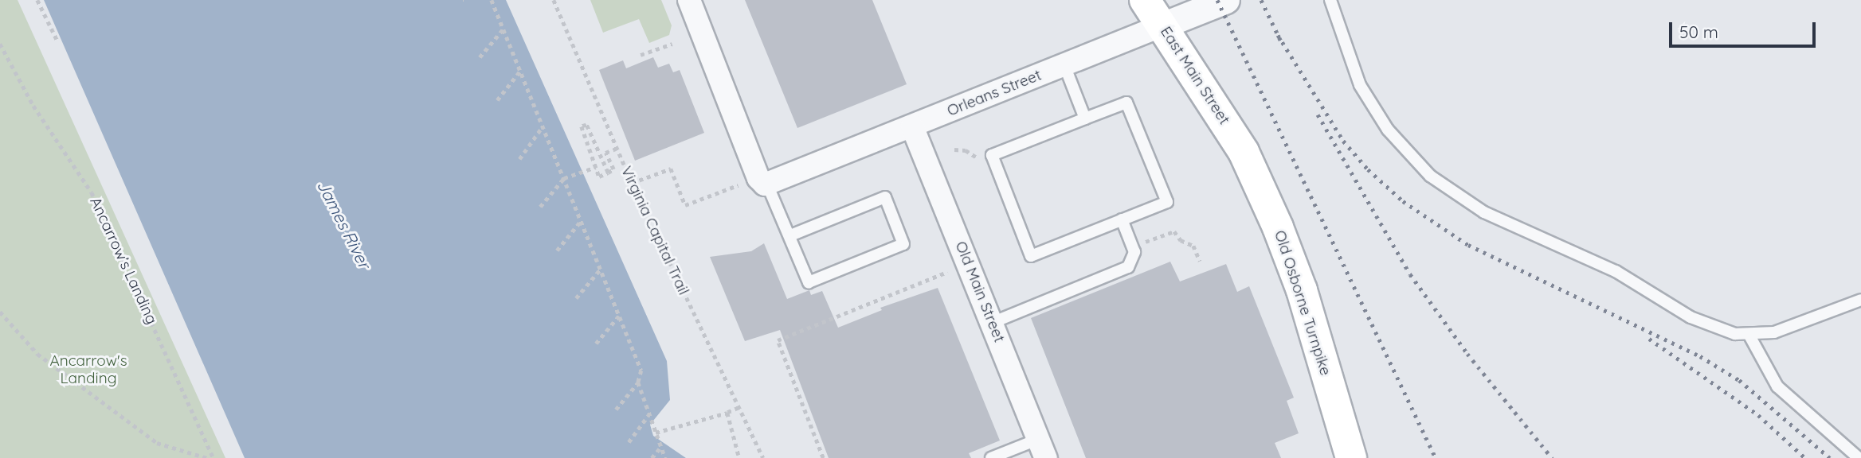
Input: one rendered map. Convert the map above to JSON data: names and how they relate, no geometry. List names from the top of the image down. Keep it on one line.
{"streets":{"main road":["East Main Street","Old Osborne Turnpike"],"street":["Orleans Street","Old Main Street"],"path":["Virginia Capital Trail","Ancarrow’s Landing"]},"crossings":[["East Main Street","Orleans Street"],["East Main Street","Old Osborne Turnpike"],["Orleans Street","Old Main Street"]],"water":["James River"],"parks":["Ancarrow's Landing"],"scale_bar":"50 m"}
